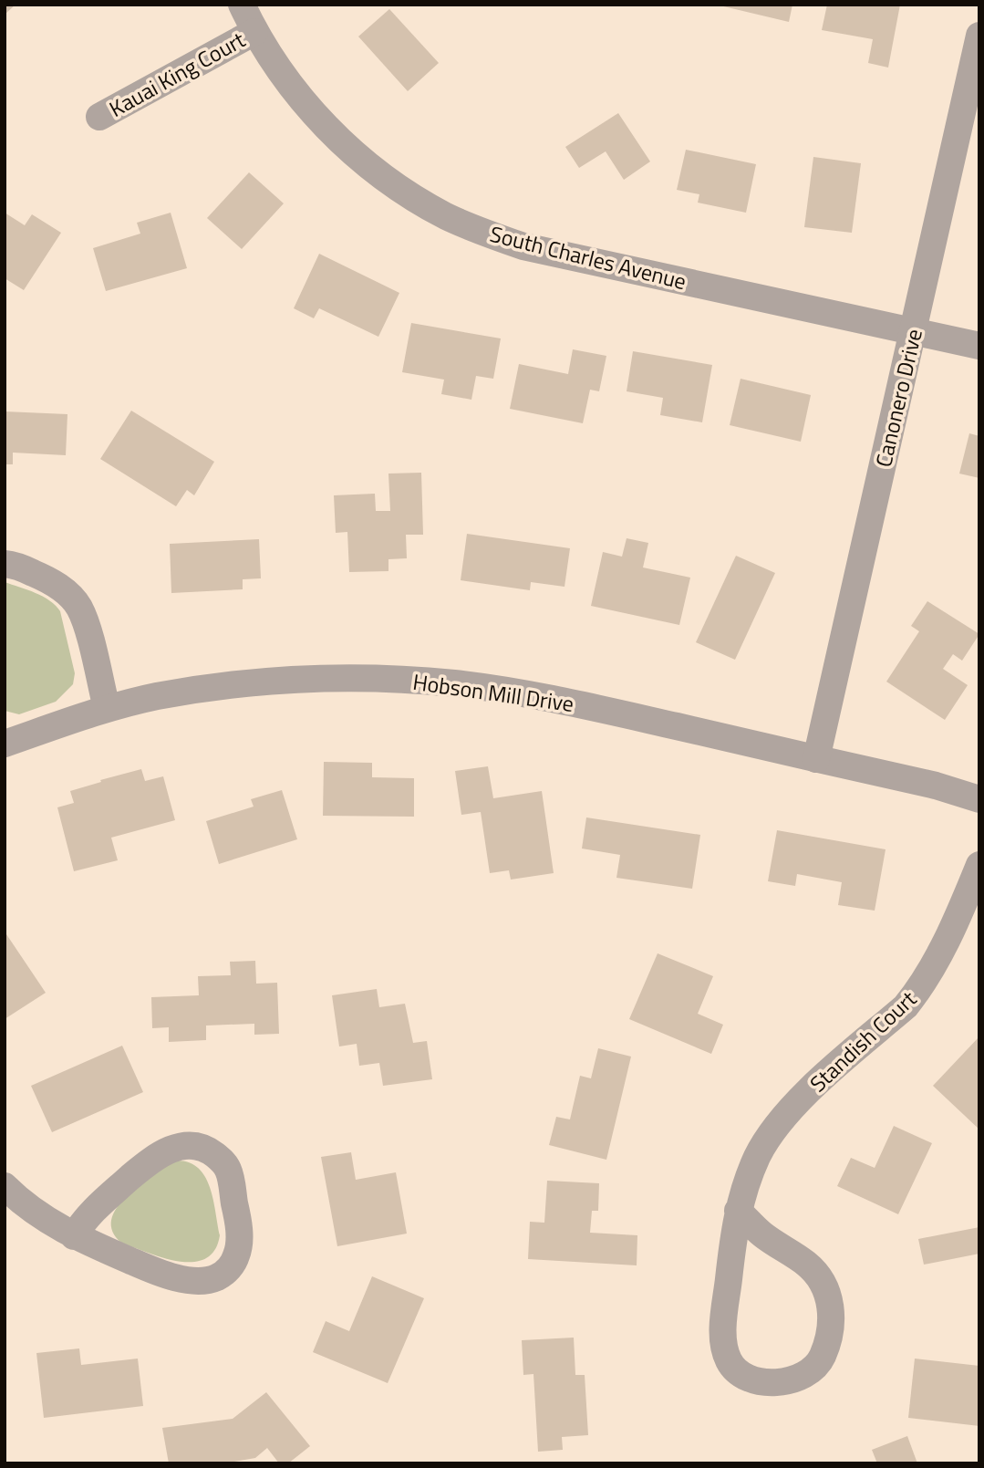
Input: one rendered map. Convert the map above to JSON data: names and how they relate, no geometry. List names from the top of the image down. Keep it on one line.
{"streets":{"street":["Kauai King Court","South Charles Avenue","Canonero Drive","Hobson Mill Drive","Standish Court"]},"crossings":[["Kauai King Court","South Charles Avenue"],["South Charles Avenue","Canonero Drive"],["Canonero Drive","Hobson Mill Drive"]]}
